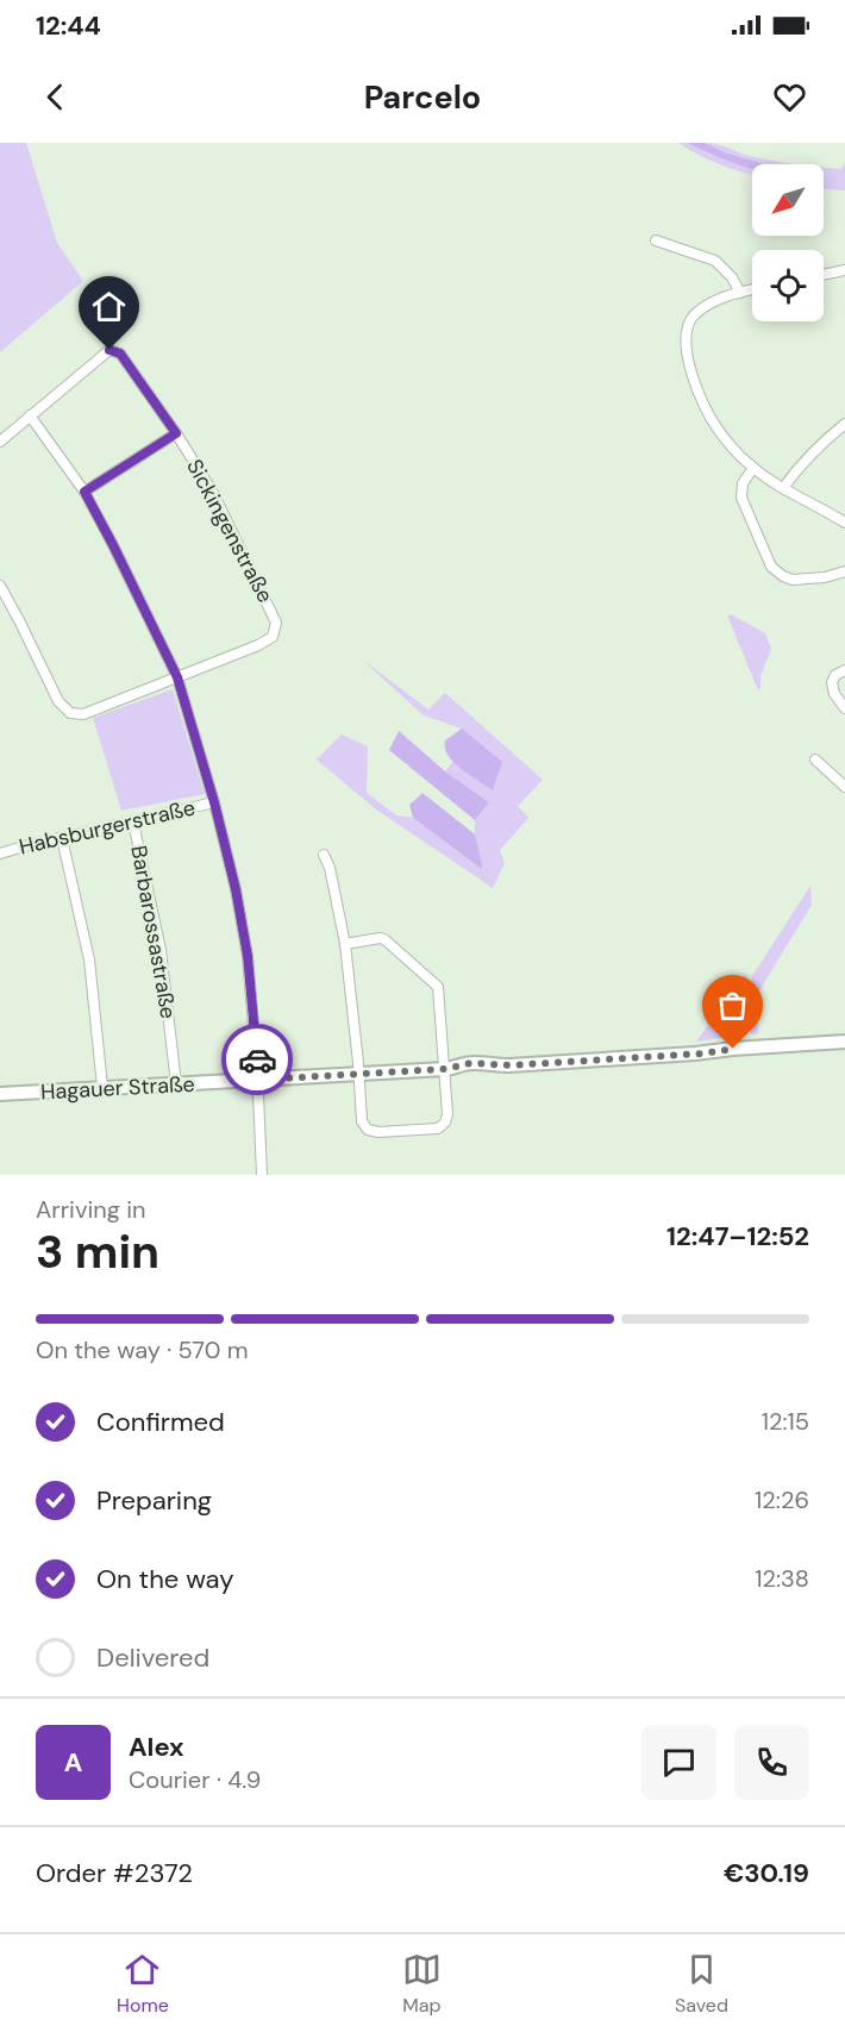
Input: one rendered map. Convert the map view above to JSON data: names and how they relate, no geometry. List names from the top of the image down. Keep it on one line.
{"streets":{"street":["Sickingenstraße","Habsburgerstraße","Barbarossastraße","Hagauer Straße"]},"crossings":[["Habsburgerstraße","Barbarossastraße"],["Barbarossastraße","Hagauer Straße"]],"north":"bottom left","page":{"status":"12:44","header":"Parcelo","heading":["3 min","Arriving in","12:47–12:52"],"panel":["Alex","Courier · 4.9","Order #2372","€30.19"],"bar":"On the way · 570 m","list":[["Confirmed","12:15"],["Preparing","12:26"],["On the way","12:38"],"Delivered"],"round":"A","tabs":["Home","Map","Saved"]}}
